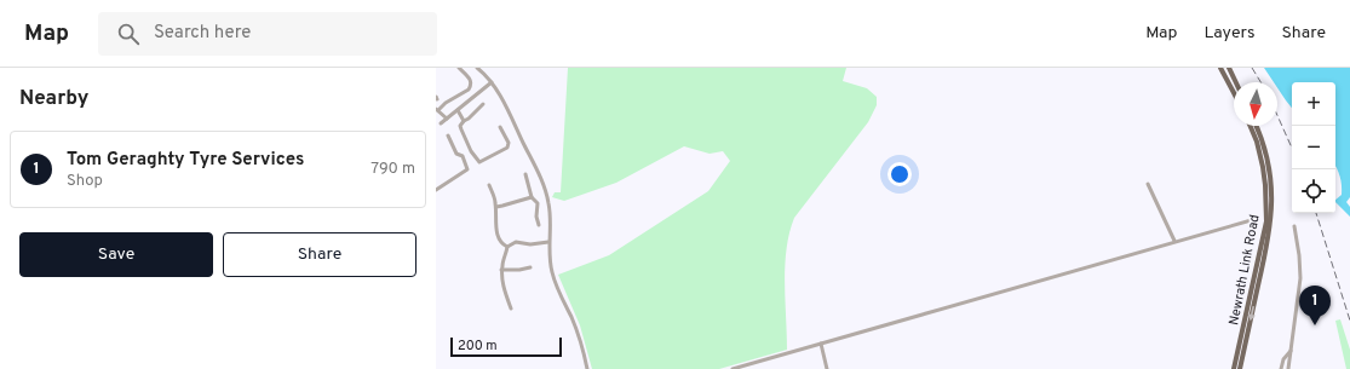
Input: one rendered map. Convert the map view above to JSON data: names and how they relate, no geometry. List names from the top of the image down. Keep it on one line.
{"streets":{"main road":["Newrath Link Road"]},"scale_bar":"200 m","north":"bottom","page":{"header":"Map","search":"Search here","nav":["Map","Layers","Share"],"heading":"Nearby","map_buttons":["+","−"],"list":[{"mark":"1","name":"Tom Geraghty Tyre Services","note":"Shop","value":"790 m"}],"buttons":["Save","Share"],"pins":"1","scale":"200 m"}}
